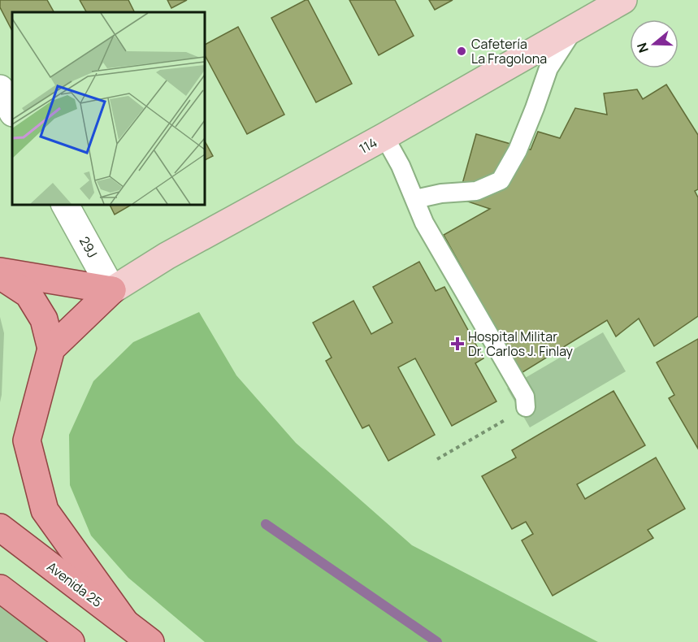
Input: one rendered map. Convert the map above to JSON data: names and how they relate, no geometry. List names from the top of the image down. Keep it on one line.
{"streets":{"main road":["114","Avenida 25"],"street":["29J"]},"crossings":[["114","29J"]],"places":{"other":["Cafetería La Fragolona"],"health":["Hospital Militar Dr. Carlos J. Finlay"]},"north":"left"}
